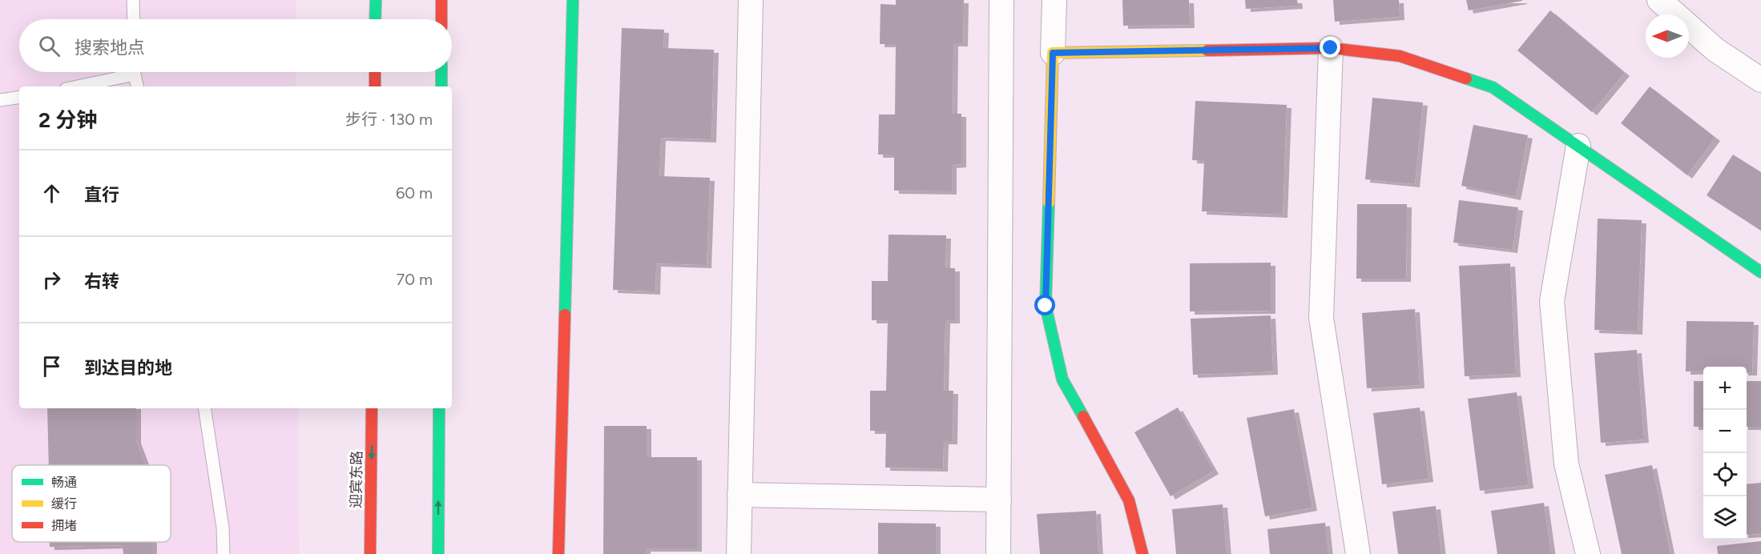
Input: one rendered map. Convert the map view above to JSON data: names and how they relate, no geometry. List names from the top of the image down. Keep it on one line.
{"streets":{"main road":["迎宾东路"]},"legend":["畅通","缓行","拥堵"],"north":"left","page":{"search":"搜索地点","heading":["2 分钟","步行 · 130 m"],"list":[["直行","60 m"],["右转","70 m"],"到达目的地"],"map_buttons":["+","−"]}}
